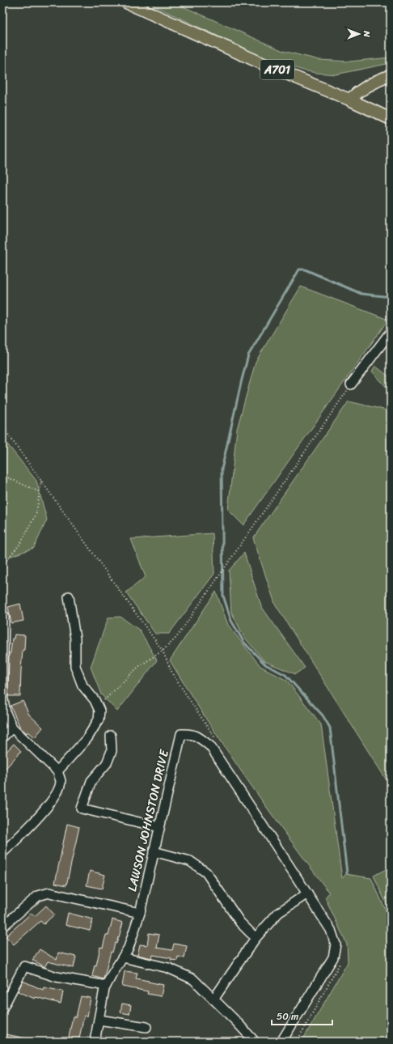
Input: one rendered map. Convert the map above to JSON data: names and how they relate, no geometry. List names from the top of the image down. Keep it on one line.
{"streets":{"main road":["A701"],"street":["LAWSON JOHNSTON DRIVE"]},"scale_bar":"50 m","north":"right"}
